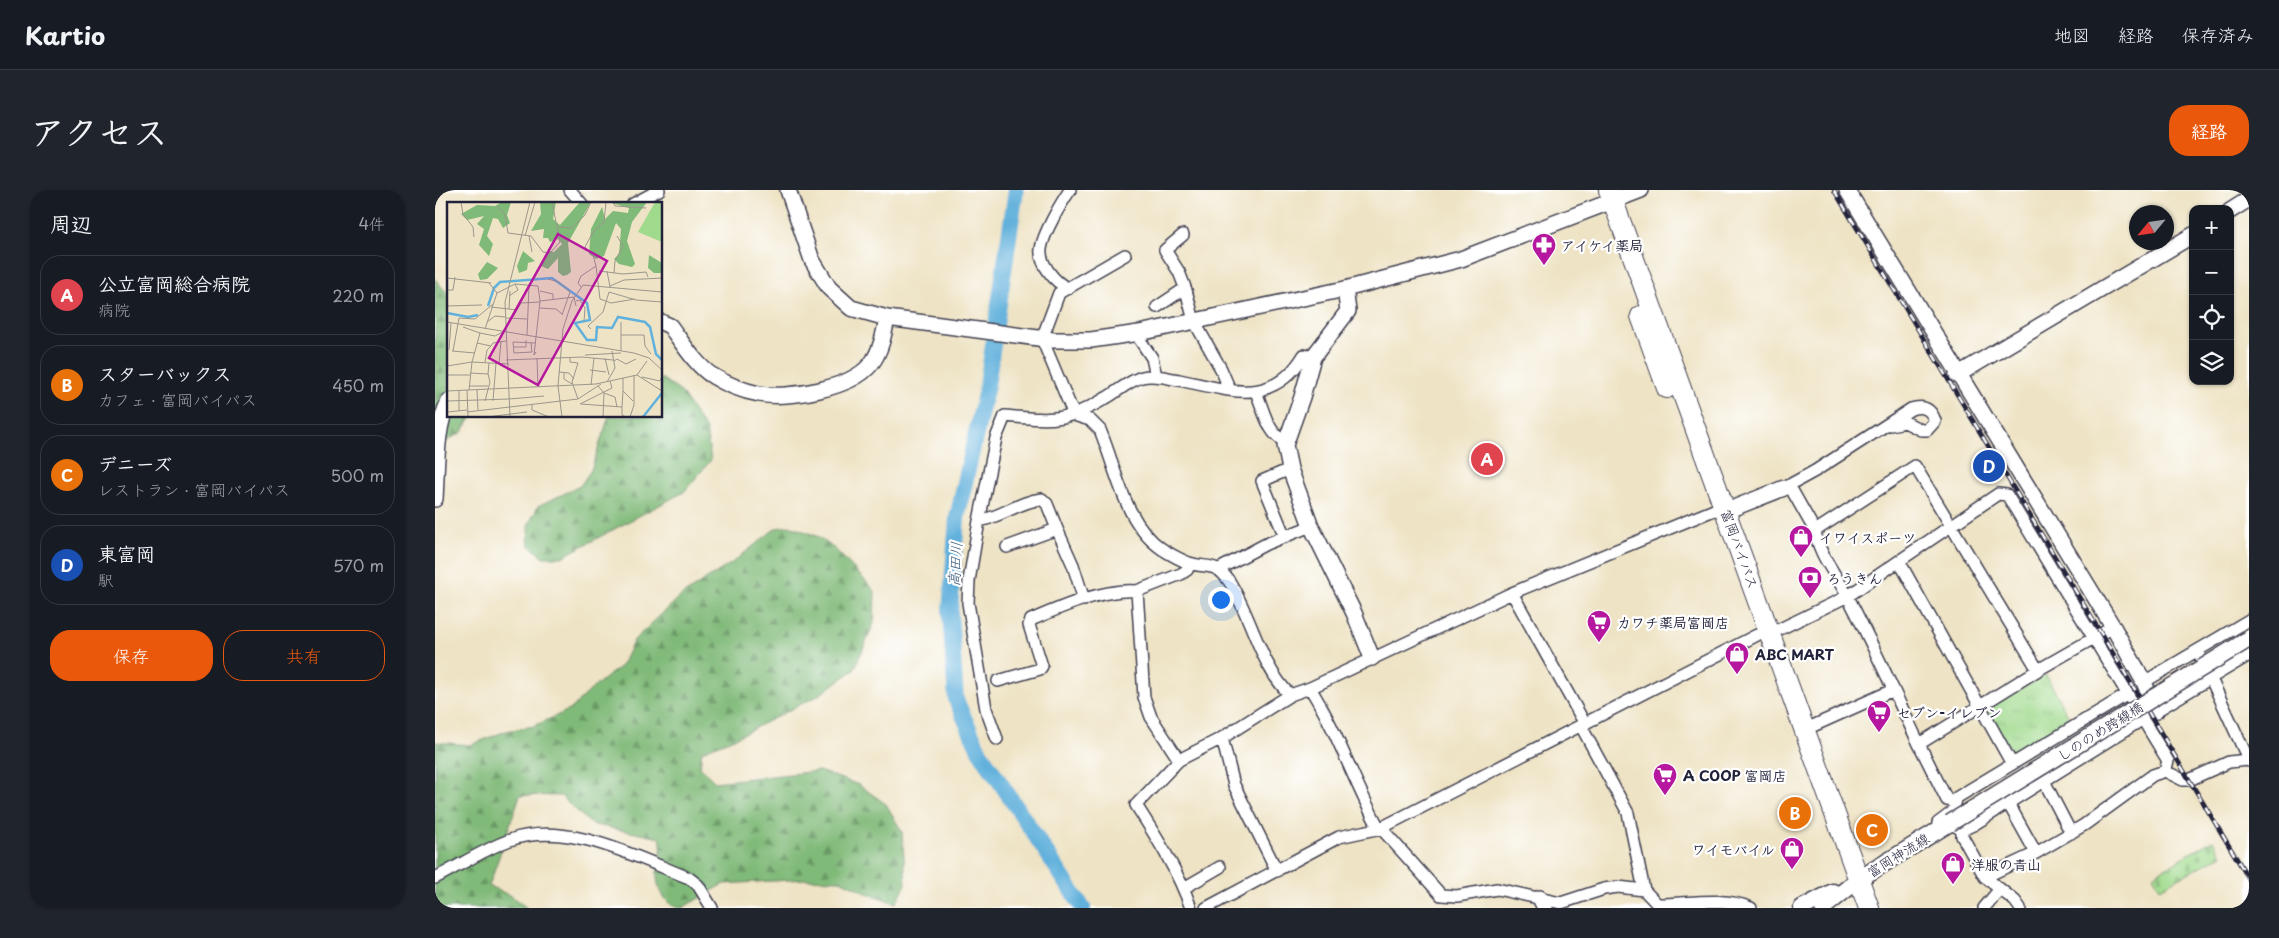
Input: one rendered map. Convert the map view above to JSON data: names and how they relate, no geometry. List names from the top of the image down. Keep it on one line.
{"streets":{"highway":["富岡バイパス"],"main road":["しののめ跨線橋","富岡神流線"]},"crossings":[["富岡バイパス","富岡神流線"],["しののめ跨線橋","富岡神流線"]],"water":["高田川"],"places":{"pharmacy":["アイケイ薬局"],"shop":["イワイスポーツ","ABC MART","ワイモバイル","洋服の青山"],"bank":["ろうきん"],"supermarket":["カワチ薬局富岡店","セブン-イレブン","A COOP 富岡店"]},"north":"bottom left","page":{"header":"Kartio","nav":["地図","経路","保存済み"],"title":"アクセス","buttons":["経路",["保存","共有"]],"heading":["周辺","4件"],"map_buttons":["+","−"],"list":[{"mark":"A","name":"公立富岡総合病院","note":"病院","value":"220 m"},{"mark":"B","name":"スターバックス","note":"カフェ · 富岡バイパス","value":"450 m"},{"mark":"C","name":"デニーズ","note":"レストラン · 富岡バイパス","value":"500 m"},{"mark":"D","name":"東富岡","note":"駅","value":"570 m"}],"pins":["A","D","B","C"]}}
